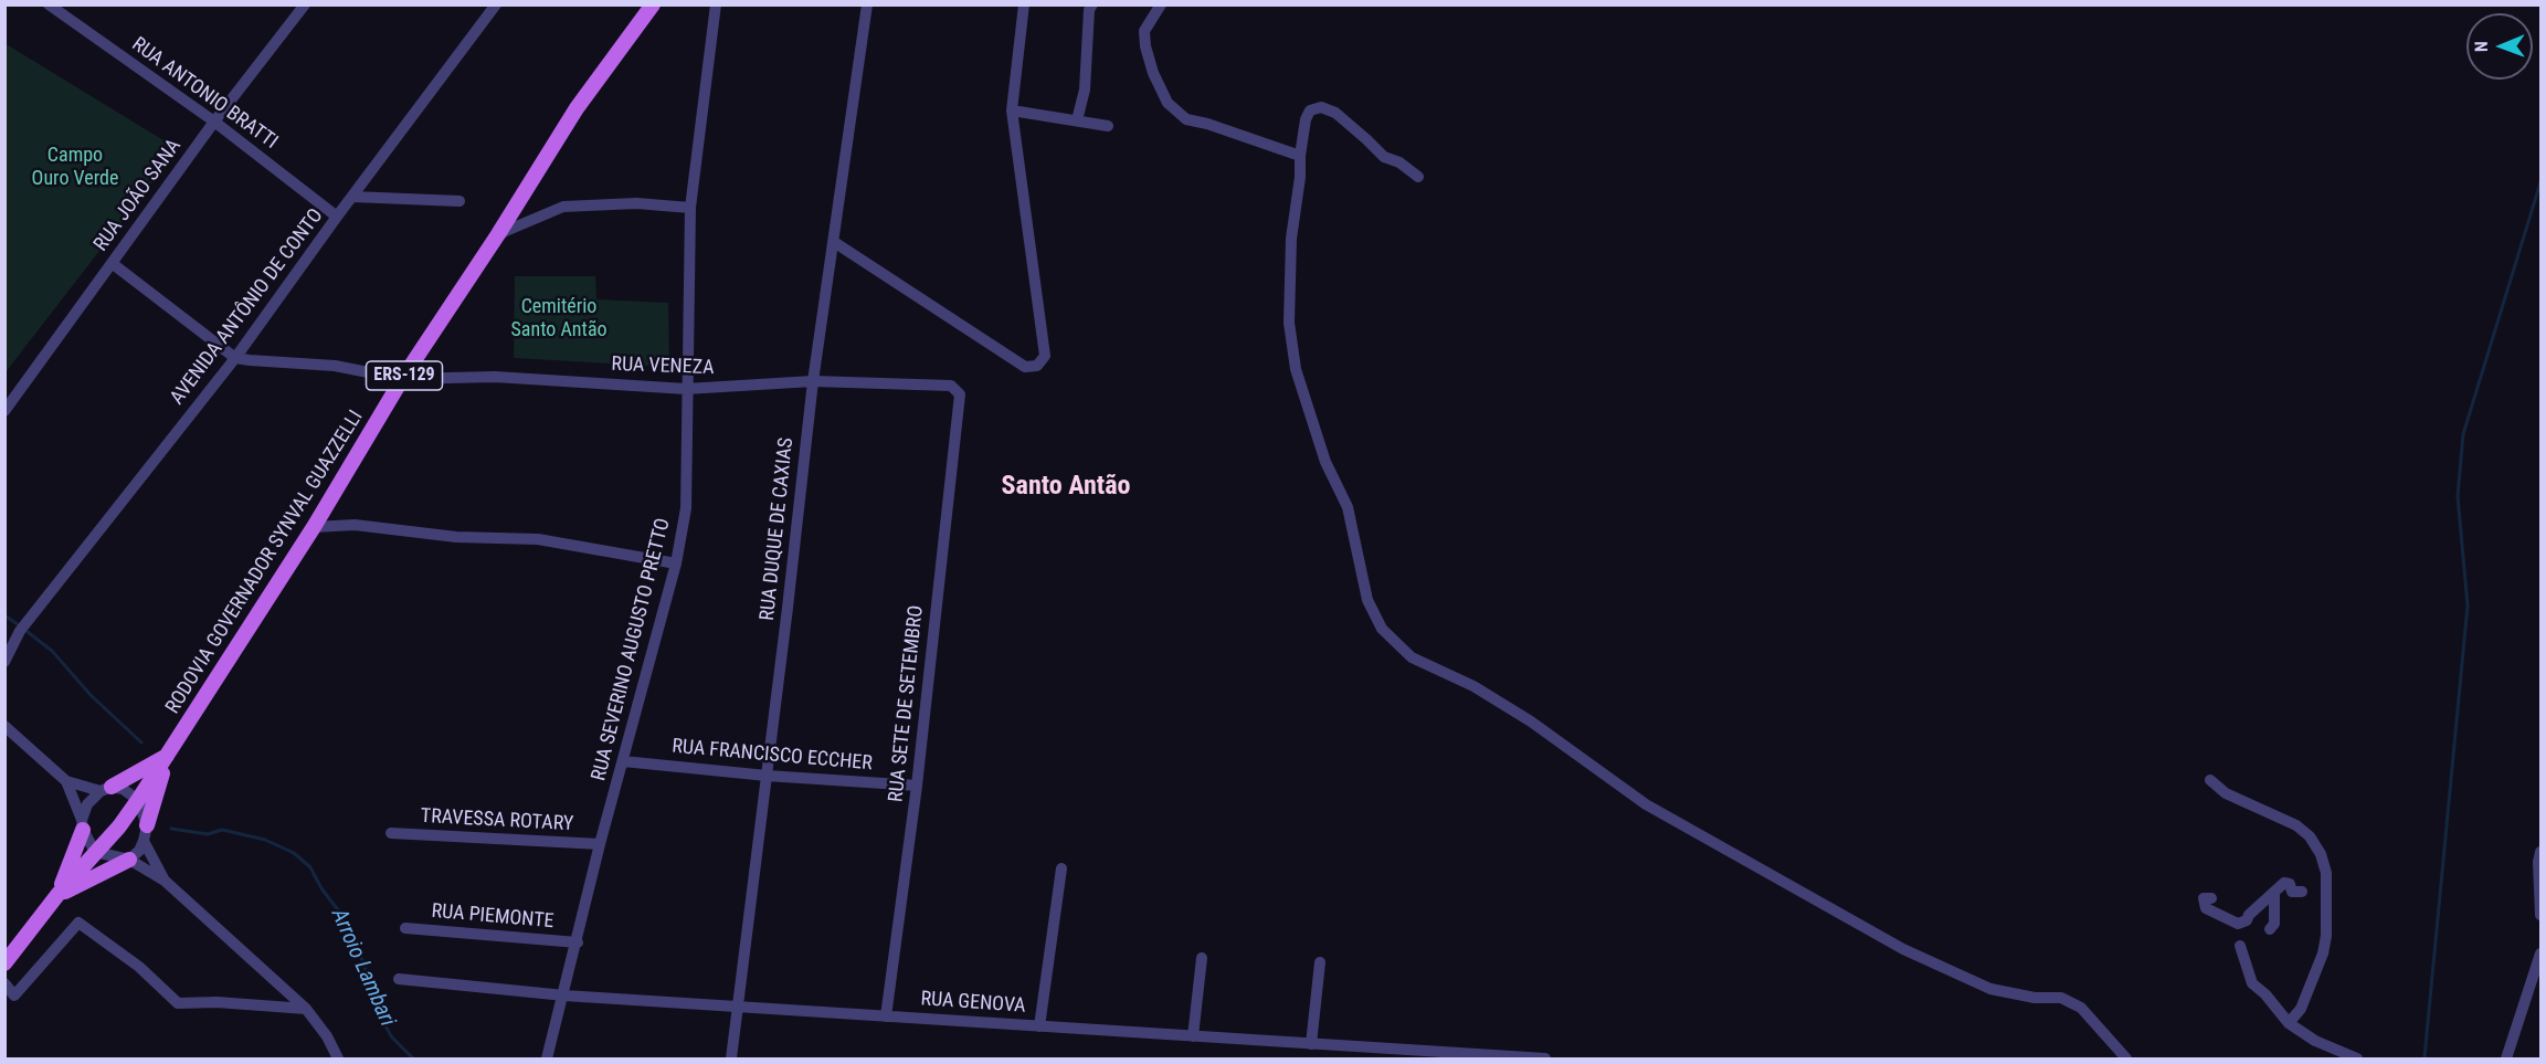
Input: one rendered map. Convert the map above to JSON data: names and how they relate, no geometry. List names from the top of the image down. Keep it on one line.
{"streets":{"main road":["ERS-129","RODOVIA GOVERNADOR SYNVAL GUAZZELLI"],"street":["RUA ANTONIO BRATTI","RUA JOÃO SANA","AVENIDA ANTÔNIO DE CONTO","RUA VENEZA","RUA DUQUE DE CAXIAS","RUA SEVERINO AUGUSTO PRETTO","RUA SETE DE SETEMBRO","RUA FRANCISCO ECCHER","TRAVESSA ROTARY","RUA PIEMONTE","RUA GENOVA"]},"crossings":[["RUA ANTONIO BRATTI","RUA JOÃO SANA"],["RUA ANTONIO BRATTI","AVENIDA ANTÔNIO DE CONTO"],["AVENIDA ANTÔNIO DE CONTO","RUA VENEZA"],["RUA VENEZA","RUA DUQUE DE CAXIAS"],["RUA VENEZA","RODOVIA GOVERNADOR SYNVAL GUAZZELLI"],["RUA VENEZA","RUA SEVERINO AUGUSTO PRETTO"],["RUA VENEZA","RUA SETE DE SETEMBRO"],["RUA DUQUE DE CAXIAS","RUA FRANCISCO ECCHER"],["RUA DUQUE DE CAXIAS","RUA GENOVA"],["RUA SEVERINO AUGUSTO PRETTO","RUA FRANCISCO ECCHER"],["RUA SEVERINO AUGUSTO PRETTO","TRAVESSA ROTARY"],["RUA SEVERINO AUGUSTO PRETTO","RUA PIEMONTE"],["RUA SEVERINO AUGUSTO PRETTO","RUA GENOVA"],["RUA SETE DE SETEMBRO","RUA FRANCISCO ECCHER"],["RUA SETE DE SETEMBRO","RUA GENOVA"]],"districts":["Santo Antão"],"water":["Arroio Lambari"],"parks":["Campo Ouro Verde","Cemitério Santo Antão"],"north":"left"}
